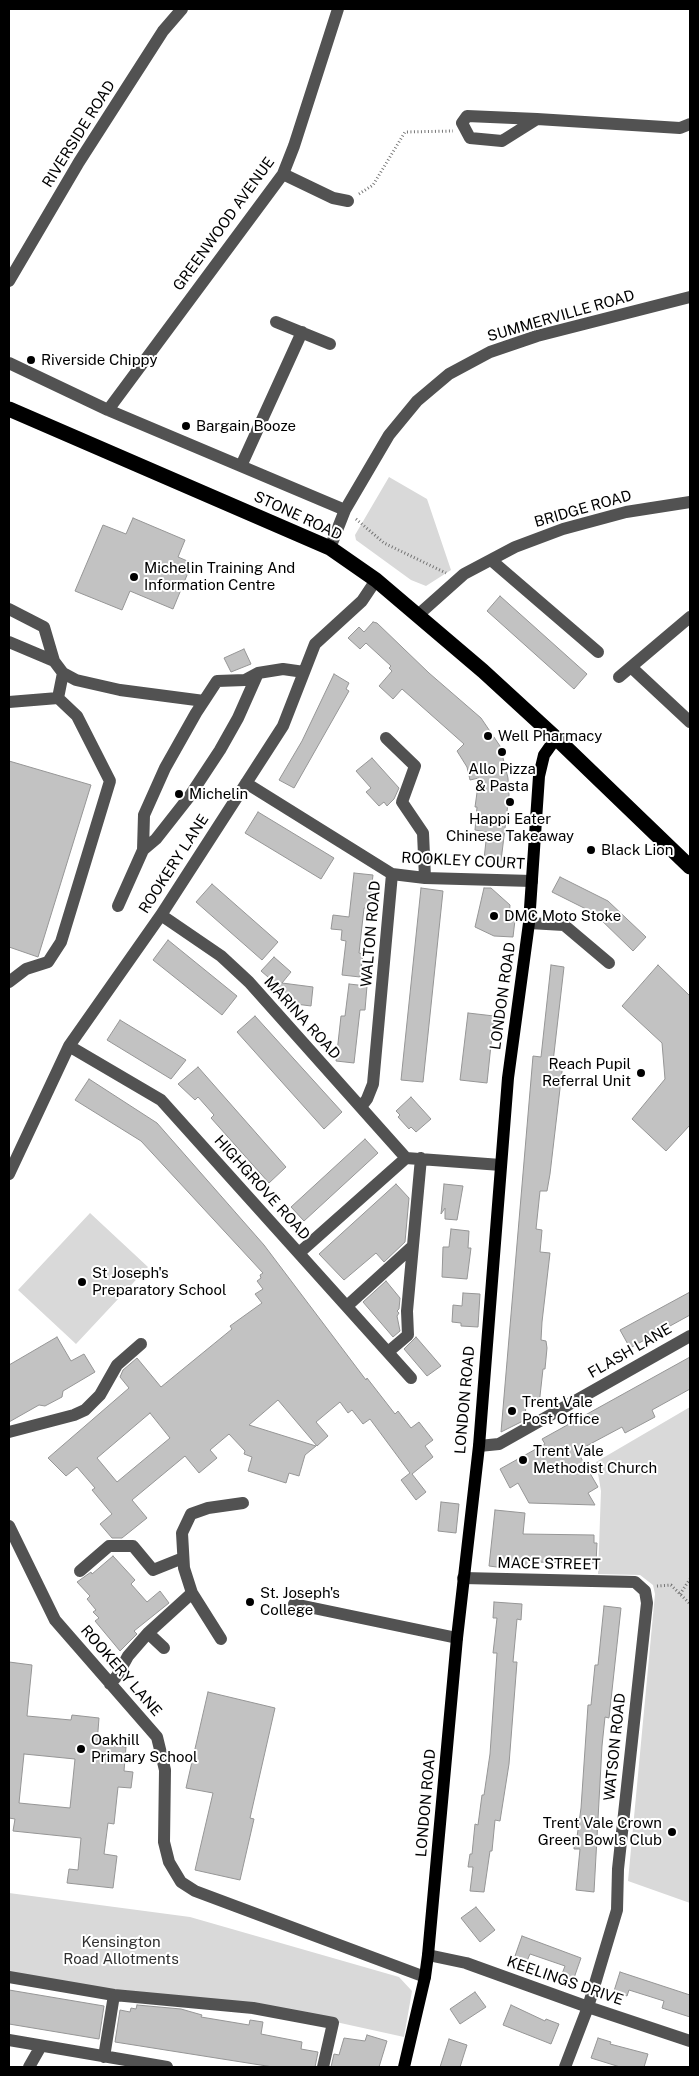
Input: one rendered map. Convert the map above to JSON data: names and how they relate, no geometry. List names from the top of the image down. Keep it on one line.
{"streets":{"highway":["STONE ROAD"],"main road":["LONDON ROAD"],"street":["RIVERSIDE ROAD","GREENWOOD AVENUE","SUMMERVILLE ROAD","BRIDGE ROAD","ROOKLEY COURT","ROOKERY LANE","WALTON ROAD","MARINA ROAD","HIGHGROVE ROAD","FLASH LANE","MACE STREET","WATSON ROAD","KEELINGS DRIVE"]},"crossings":[["GREENWOOD AVENUE","STONE ROAD"],["SUMMERVILLE ROAD","STONE ROAD"],["BRIDGE ROAD","STONE ROAD"],["STONE ROAD","ROOKERY LANE"],["STONE ROAD","LONDON ROAD"],["ROOKLEY COURT","WALTON ROAD"],["ROOKLEY COURT","LONDON ROAD"],["ROOKERY LANE","WALTON ROAD"],["ROOKERY LANE","LONDON ROAD"],["ROOKERY LANE","MARINA ROAD"],["ROOKERY LANE","HIGHGROVE ROAD"],["WALTON ROAD","MARINA ROAD"],["LONDON ROAD","FLASH LANE"],["LONDON ROAD","MACE STREET"],["LONDON ROAD","KEELINGS DRIVE"],["MACE STREET","WATSON ROAD"],["WATSON ROAD","KEELINGS DRIVE"]],"parks":["Kensington Road Allotments"],"places":["Riverside Chippy","Bargain Booze","Michelin Training And Information Centre","Well Pharmacy","Allo Pizza & Pasta","Michelin","Happi Eater Chinese Takeaway","Black Lion","DMC Moto Stoke","Reach Pupil Referral Unit","St Joseph's Preparatory School","Trent Vale Post Office","Trent Vale Methodist Church","St. Joseph's College","Oakhill Primary School","Trent Vale Crown Green Bowls Club"]}
